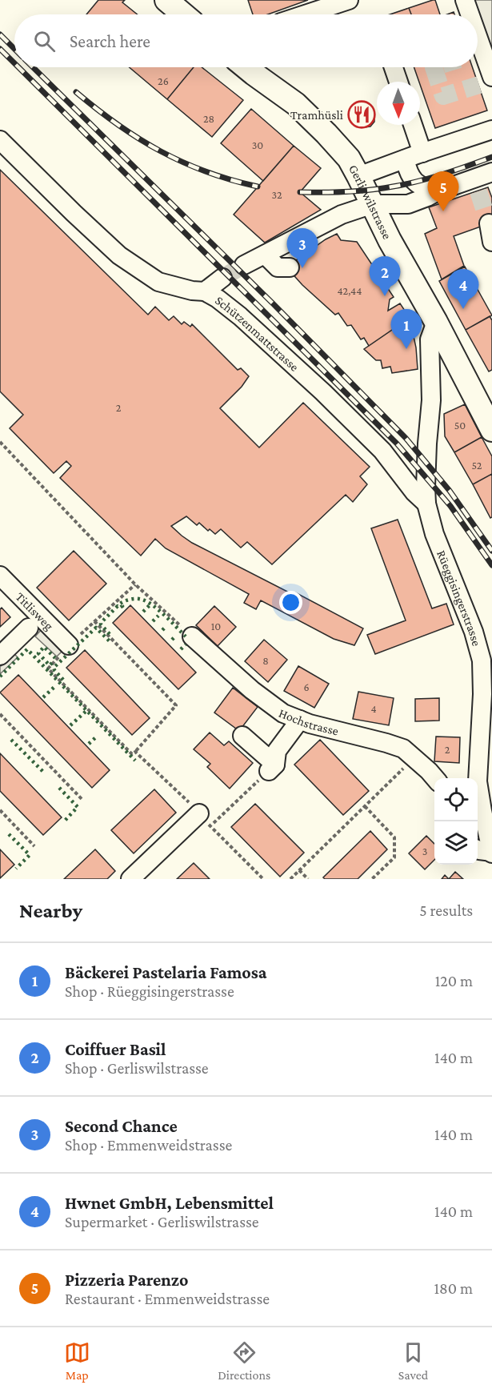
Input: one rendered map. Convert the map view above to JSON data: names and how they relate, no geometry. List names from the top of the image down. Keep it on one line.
{"streets":{"main road":["Gerliswilstrasse"],"street":["Schützenmattstrasse","Rüeggisingerstrasse","Titlisweg","Hochstrasse"]},"crossings":[["Schützenmattstrasse","Rüeggisingerstrasse"]],"places":{"restaurant":["Tramhüsli"]},"house_numbers":["26","28","30","32","42,44","2","50","52","10","8","6","4","2","3"],"north":"bottom","page":{"search":"Search here","pins":["5","3","2","4","1"],"heading":["Nearby","5 results"],"list":[{"mark":"1","name":"Bäckerei Pastelaria Famosa","note":"Shop · Rüeggisingerstrasse","value":"120 m"},{"mark":"2","name":"Coiffuer Basil","note":"Shop · Gerliswilstrasse","value":"140 m"},{"mark":"3","name":"Second Chance","note":"Shop · Emmenweidstrasse","value":"140 m"},{"mark":"4","name":"Hwnet GmbH, Lebensmittel","note":"Supermarket · Gerliswilstrasse","value":"140 m"},{"mark":"5","name":"Pizzeria Parenzo","note":"Restaurant · Emmenweidstrasse","value":"180 m"}],"nav":["Map","Directions","Saved"]}}
